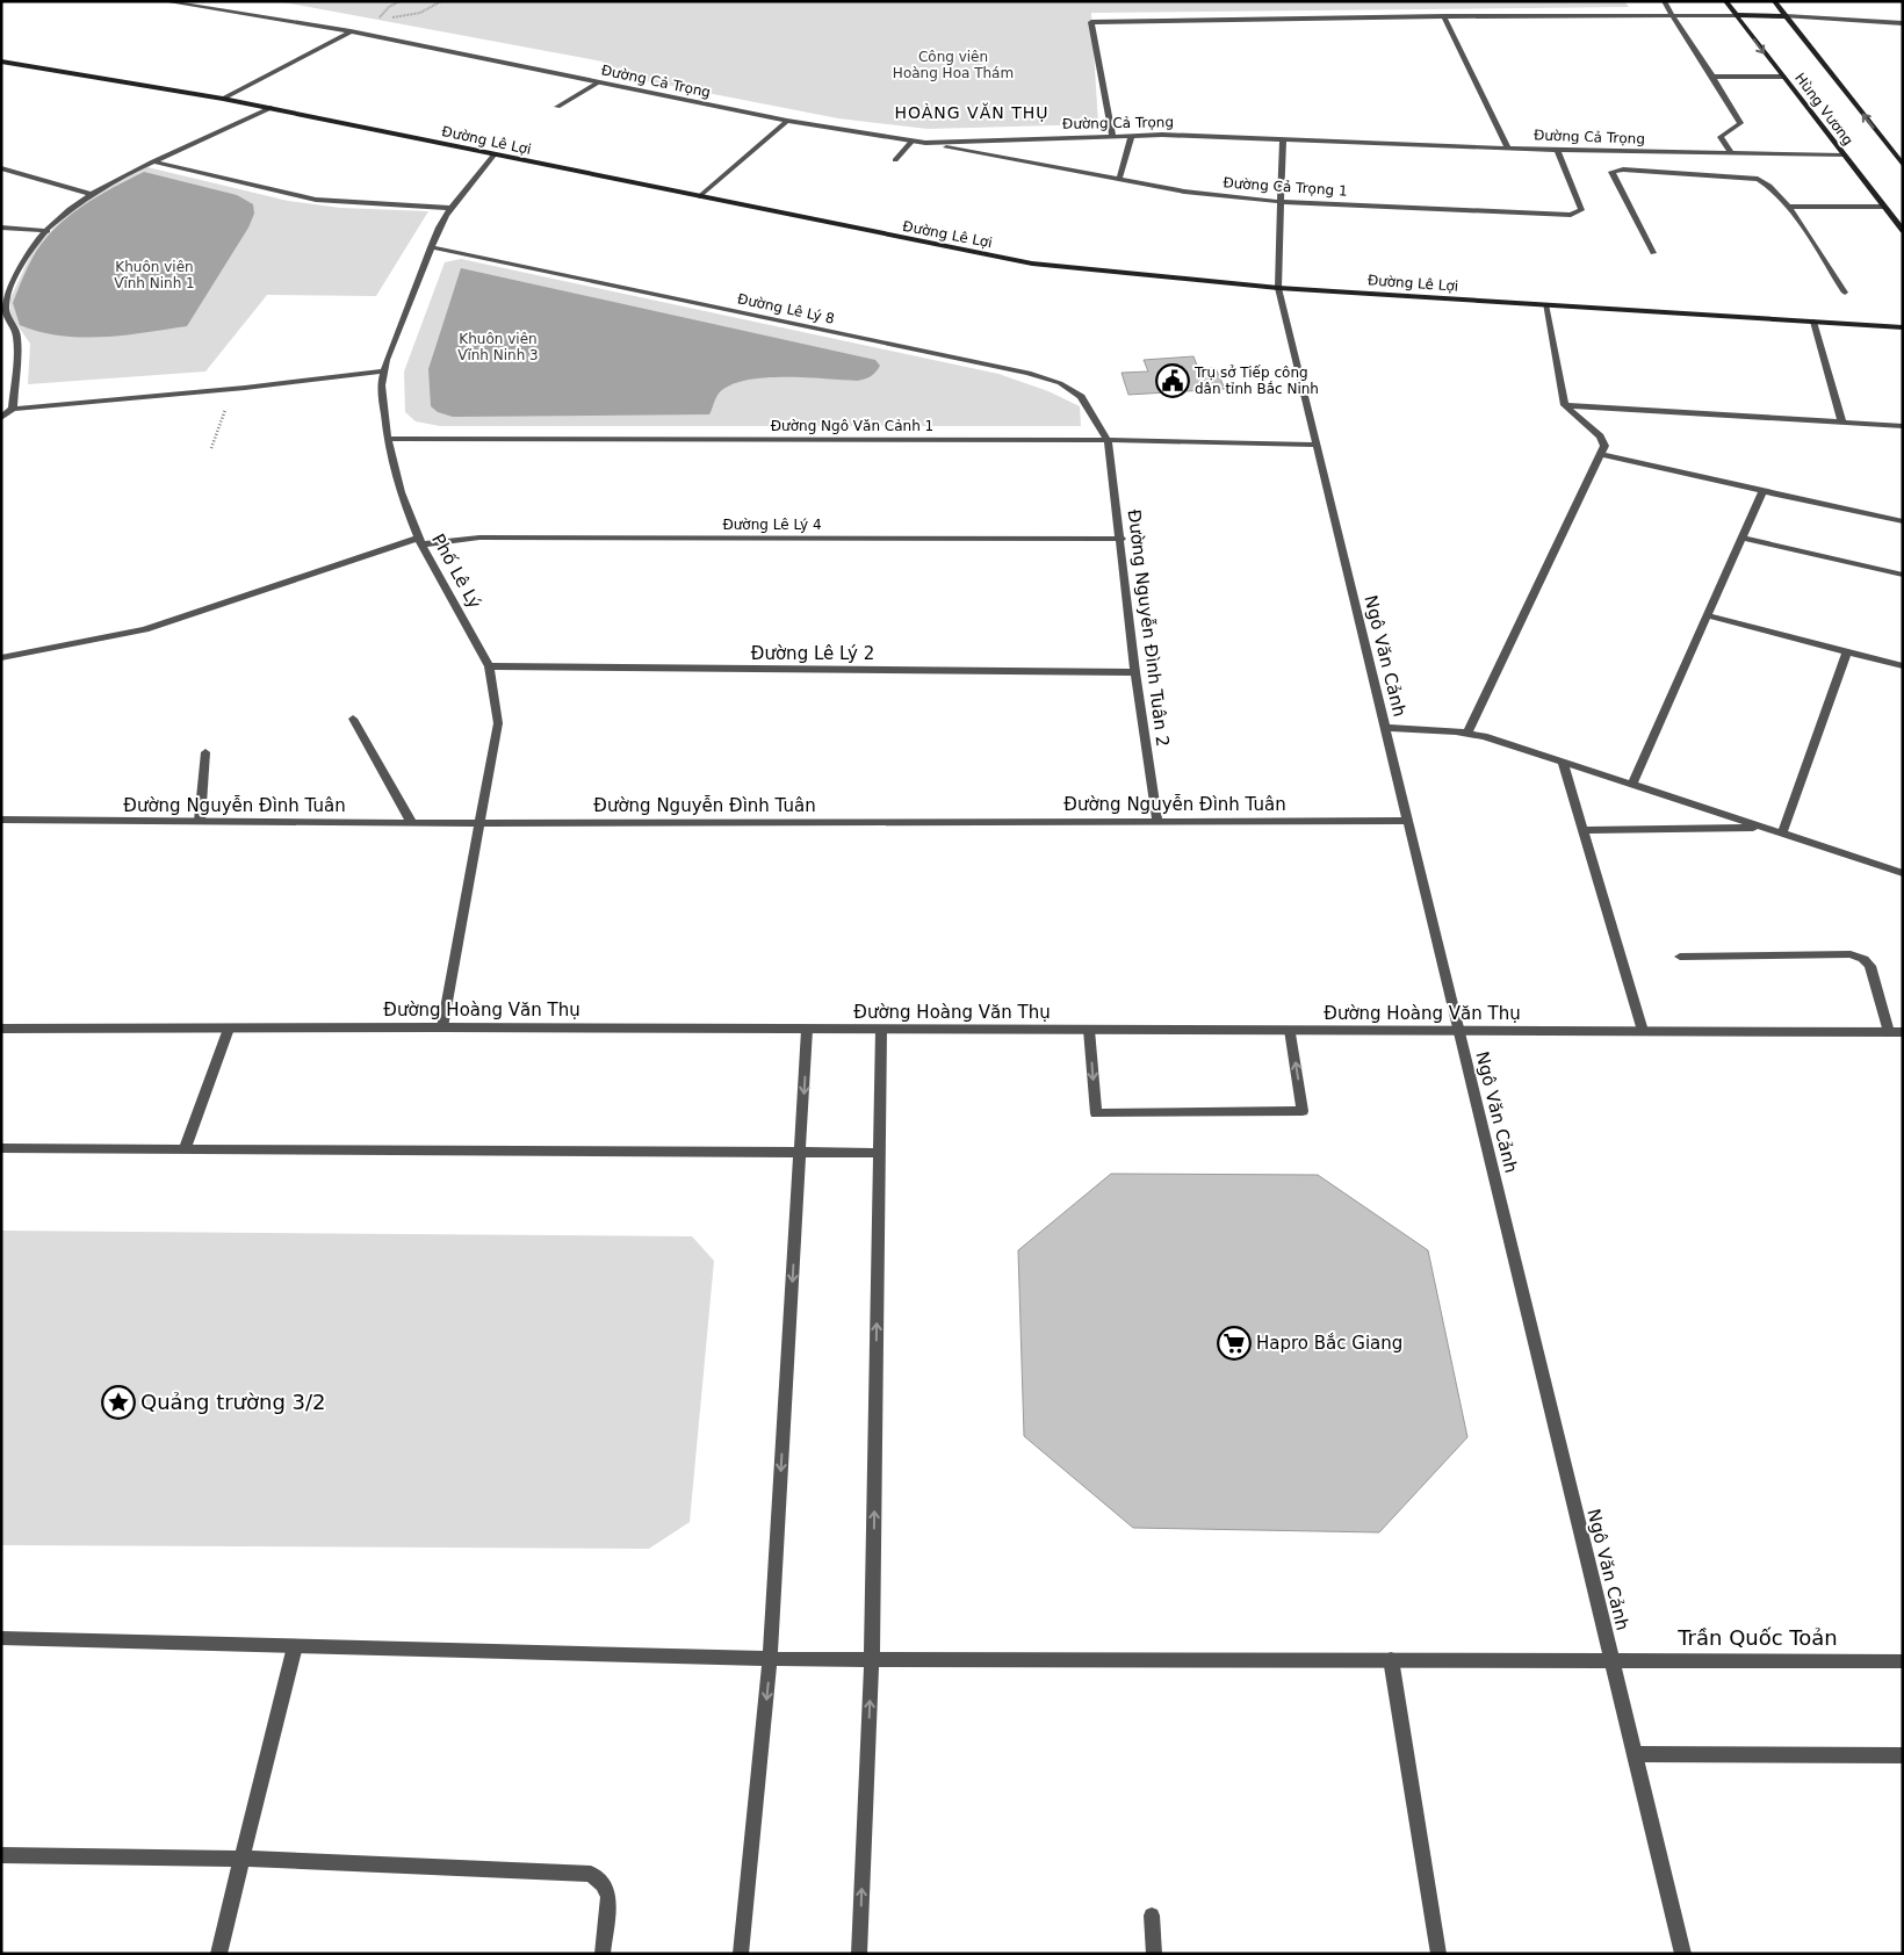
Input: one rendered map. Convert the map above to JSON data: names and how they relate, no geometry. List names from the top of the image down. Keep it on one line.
{"streets":{"main road":["Hùng Vương","Đường Lê Lợi"],"street":["Đường Cả Trọng","Đường Cả Trọng 1","Đường Lê Lý 8","Đường Ngô Văn Cảnh 1","Đường Lê Lý 4","Phố Lê Lý","Đường Nguyễn Đình Tuân 2","Đường Lê Lý 2","Ngô Văn Cảnh","Đường Nguyễn Đình Tuân","Đường Hoàng Văn Thụ","Trần Quốc Toản"]},"crossings":[["Đường Cả Trọng","Hùng Vương"],["Đường Cả Trọng","Đường Cả Trọng 1"],["Đường Cả Trọng","Ngô Văn Cảnh"],["Đường Lê Lợi","Phố Lê Lý"],["Đường Lê Lợi","Ngô Văn Cảnh"],["Đường Cả Trọng 1","Ngô Văn Cảnh"],["Đường Lê Lý 8","Đường Ngô Văn Cảnh 1"],["Đường Lê Lý 8","Phố Lê Lý"],["Đường Lê Lý 8","Đường Nguyễn Đình Tuân 2"],["Đường Ngô Văn Cảnh 1","Phố Lê Lý"],["Đường Ngô Văn Cảnh 1","Đường Nguyễn Đình Tuân 2"],["Đường Ngô Văn Cảnh 1","Ngô Văn Cảnh"],["Đường Lê Lý 4","Phố Lê Lý"],["Đường Lê Lý 4","Đường Nguyễn Đình Tuân 2"],["Phố Lê Lý","Đường Lê Lý 2"],["Phố Lê Lý","Đường Nguyễn Đình Tuân"],["Phố Lê Lý","Đường Hoàng Văn Thụ"],["Đường Nguyễn Đình Tuân 2","Đường Lê Lý 2"],["Đường Nguyễn Đình Tuân 2","Đường Nguyễn Đình Tuân"],["Ngô Văn Cảnh","Đường Nguyễn Đình Tuân"],["Ngô Văn Cảnh","Đường Hoàng Văn Thụ"],["Ngô Văn Cảnh","Trần Quốc Toản"]],"districts":["HOÀNG VĂN THỤ"],"parks":["Công viên Hoàng Hoa Thám","Khuôn viên Vĩnh Ninh 1","Khuôn viên Vĩnh Ninh 3"],"places":{"public building":["Trụ sở Tiếp công dân tỉnh Bắc Ninh"],"supermarket":["Hapro Bắc Giang"],"place":["Quảng trường 3/2"]}}
